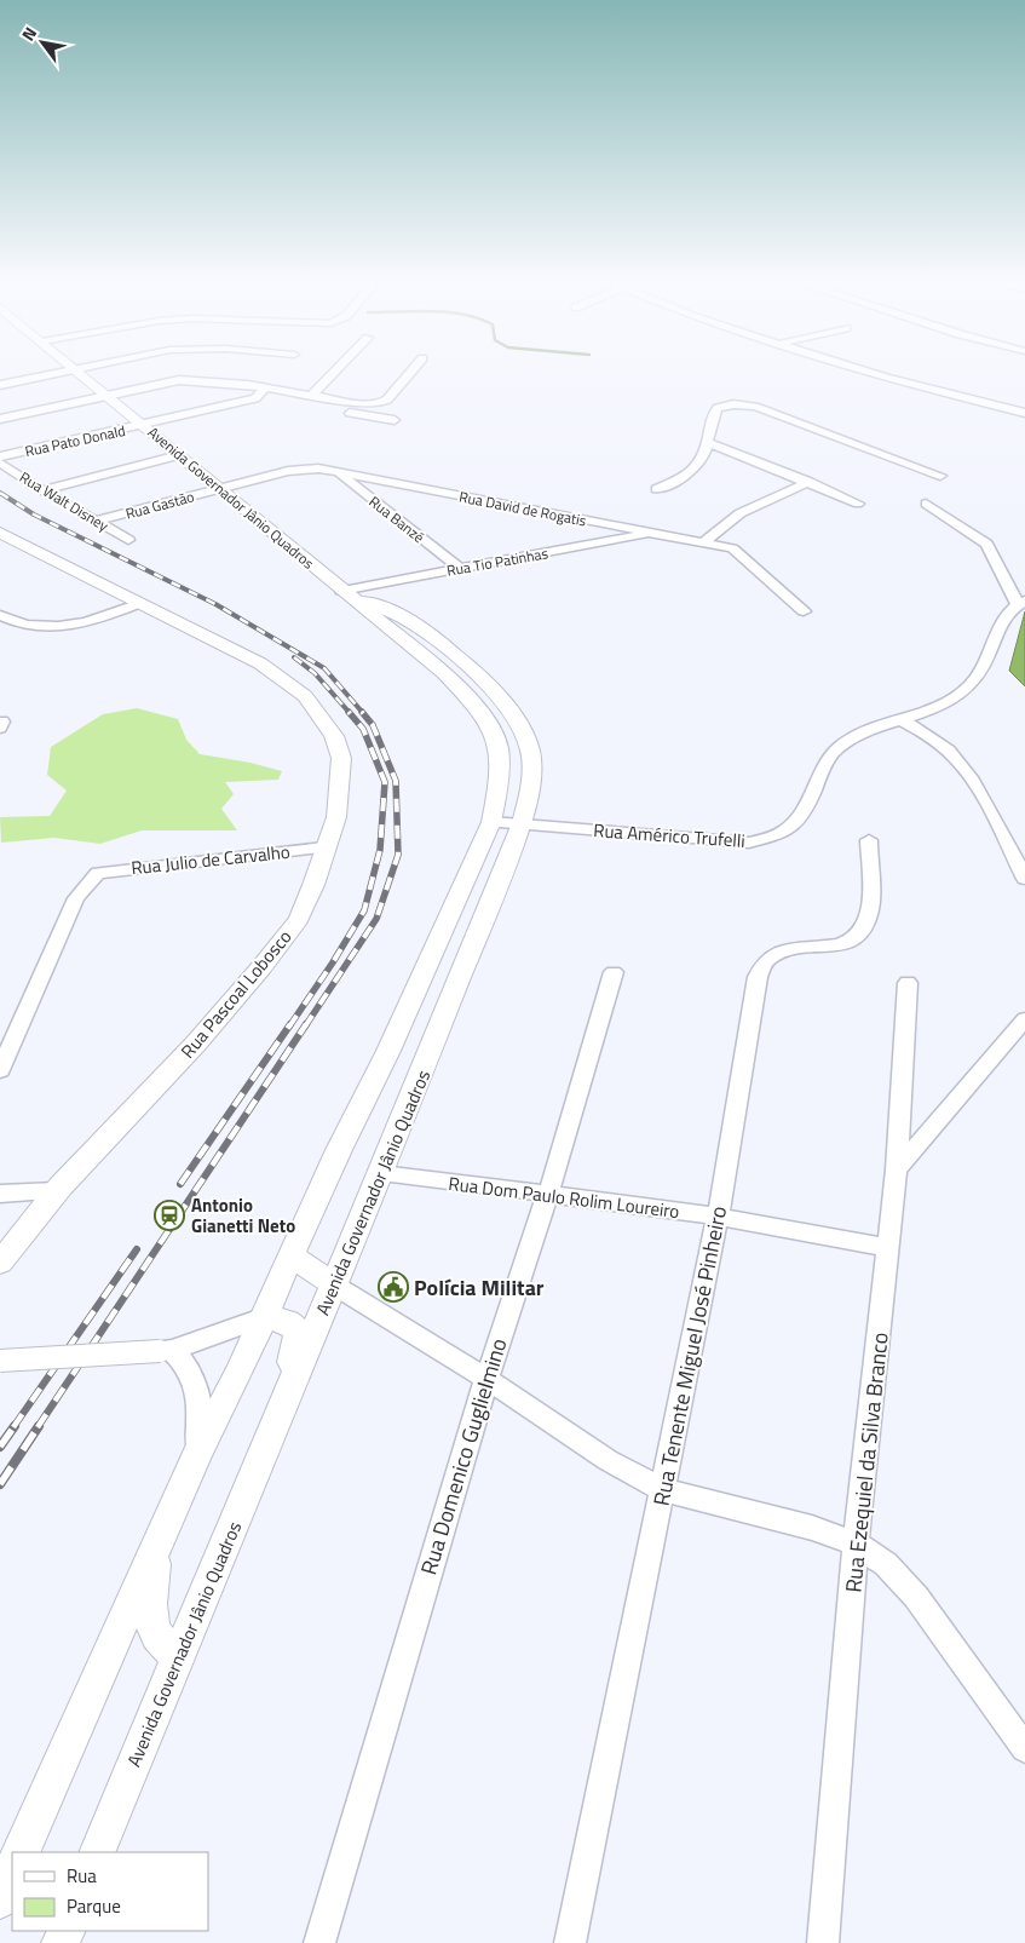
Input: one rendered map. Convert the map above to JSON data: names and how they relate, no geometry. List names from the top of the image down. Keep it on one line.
{"streets":{"main road":["Avenida Governador Jânio Quadros","Rua Pascoal Lobosco"],"street":["Rua Pato Donald","Rua Walt Disney","Rua Gastão","Rua David de Rogatis","Rua Banzé","Rua Tio Patinhas","Rua Américo Trufelli","Rua Julio de Carvalho","Rua Dom Paulo Rolim Loureiro","Rua Tenente Miguel José Pinheiro","Rua Domenico Guglielmino","Rua Ezequiel da Silva Branco"]},"crossings":[["Rua Pato Donald","Avenida Governador Jânio Quadros"],["Avenida Governador Jânio Quadros","Rua Gastão"],["Avenida Governador Jânio Quadros","Rua David de Rogatis"],["Avenida Governador Jânio Quadros","Rua Tio Patinhas"],["Avenida Governador Jânio Quadros","Rua Américo Trufelli"],["Avenida Governador Jânio Quadros","Rua Dom Paulo Rolim Loureiro"],["Rua Walt Disney","Rua Gastão"],["Rua Gastão","Rua David de Rogatis"],["Rua David de Rogatis","Rua Banzé"],["Rua David de Rogatis","Rua Tio Patinhas"],["Rua Banzé","Rua Tio Patinhas"],["Rua Julio de Carvalho","Rua Pascoal Lobosco"],["Rua Dom Paulo Rolim Loureiro","Rua Tenente Miguel José Pinheiro"],["Rua Dom Paulo Rolim Loureiro","Rua Domenico Guglielmino"],["Rua Dom Paulo Rolim Loureiro","Rua Ezequiel da Silva Branco"]],"places":{"station":["Antonio Gianetti Neto"],"public building":["Polícia Militar"]},"legend":["Rua","Parque"],"north":"top left"}
